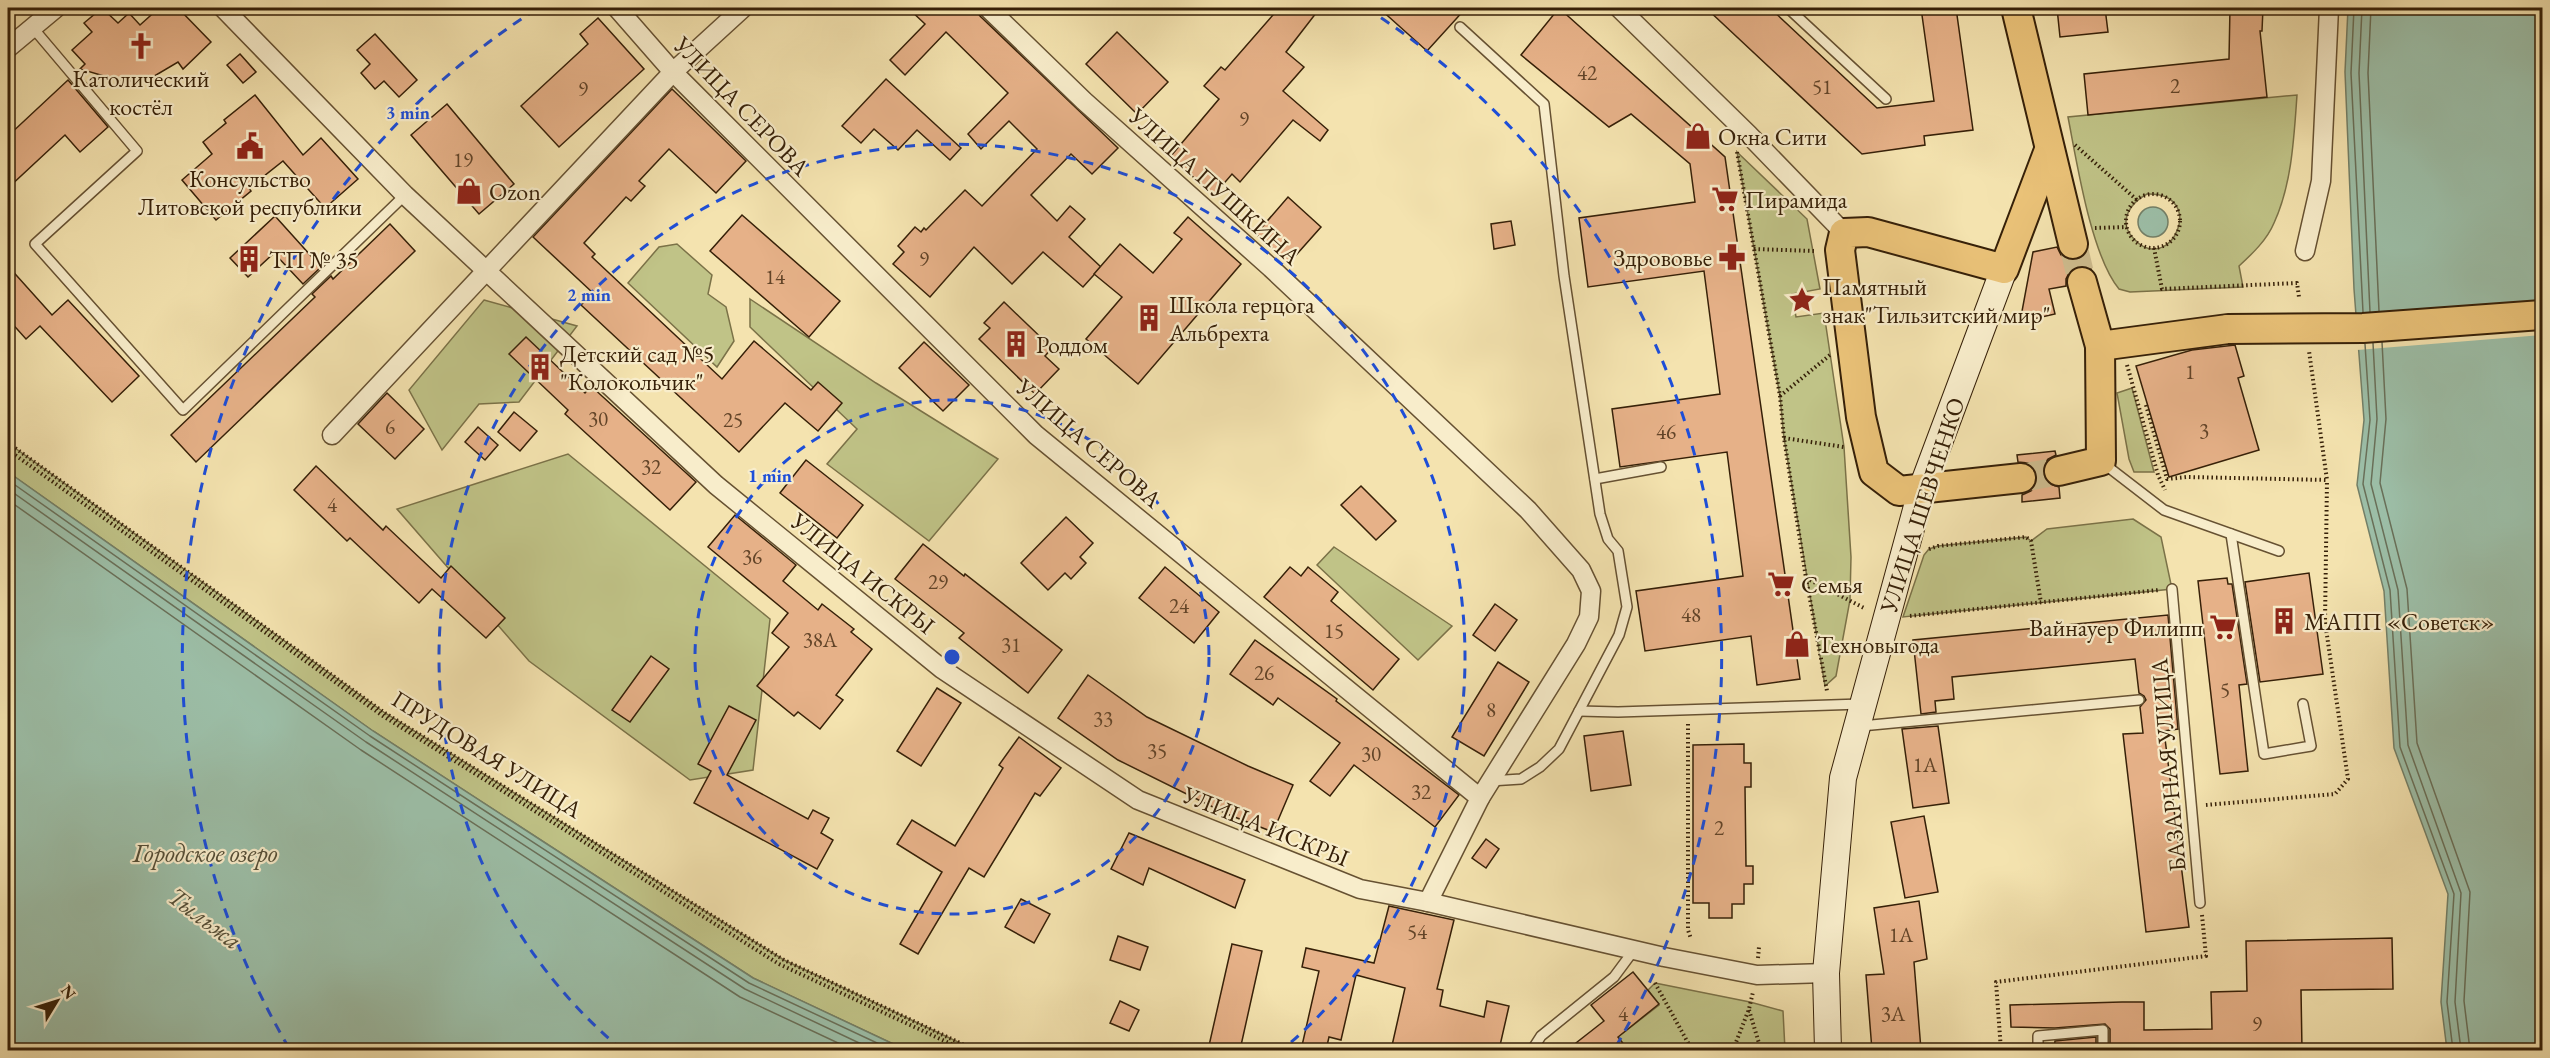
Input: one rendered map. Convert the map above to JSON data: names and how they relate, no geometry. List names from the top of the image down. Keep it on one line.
{"streets":{"main road":["УЛИЦА ШЕВЧЕНКО"],"street":["УЛИЦА СЕРОВА","УЛИЦА ПУШКИНА","УЛИЦА ИСКРЫ"],"lane":["БАЗАРНАЯ УЛИЦА"],"path":["ПРУДОВАЯ УЛИЦА"]},"crossings":[["УЛИЦА СЕРОВА","УЛИЦА ПУШКИНА"],["УЛИЦА ШЕВЧЕНКО","УЛИЦА ИСКРЫ"]],"water":["Городское озеро","Тыльжа"],"places":{"church":["Католический костёл"],"shop":["Окна Сити","Ozon","Техновыгода"],"public building":["Консульство Литовской республики"],"supermarket":["Пирамида","Семья","Вайнауер Филипп"],"pharmacy":["Здрововье"],"building":["ТП № 35","Школа герцога Альбрехта","Роддом","Детский сад №5 \"Колокольчик\"","МАПП «Советск»"],"place":["Памятный знак\"Тильзитский мир\""]},"house_numbers":["42","2","51","9","9","19","9","14","1","30","25","6","3","46","32","4","36","29","24","48","15","38А","31","26","5","8","33","35","30","1А","32","2","54","1А","4","3А","9"],"north":"top right","rings":["3 min","2 min","1 min"]}
